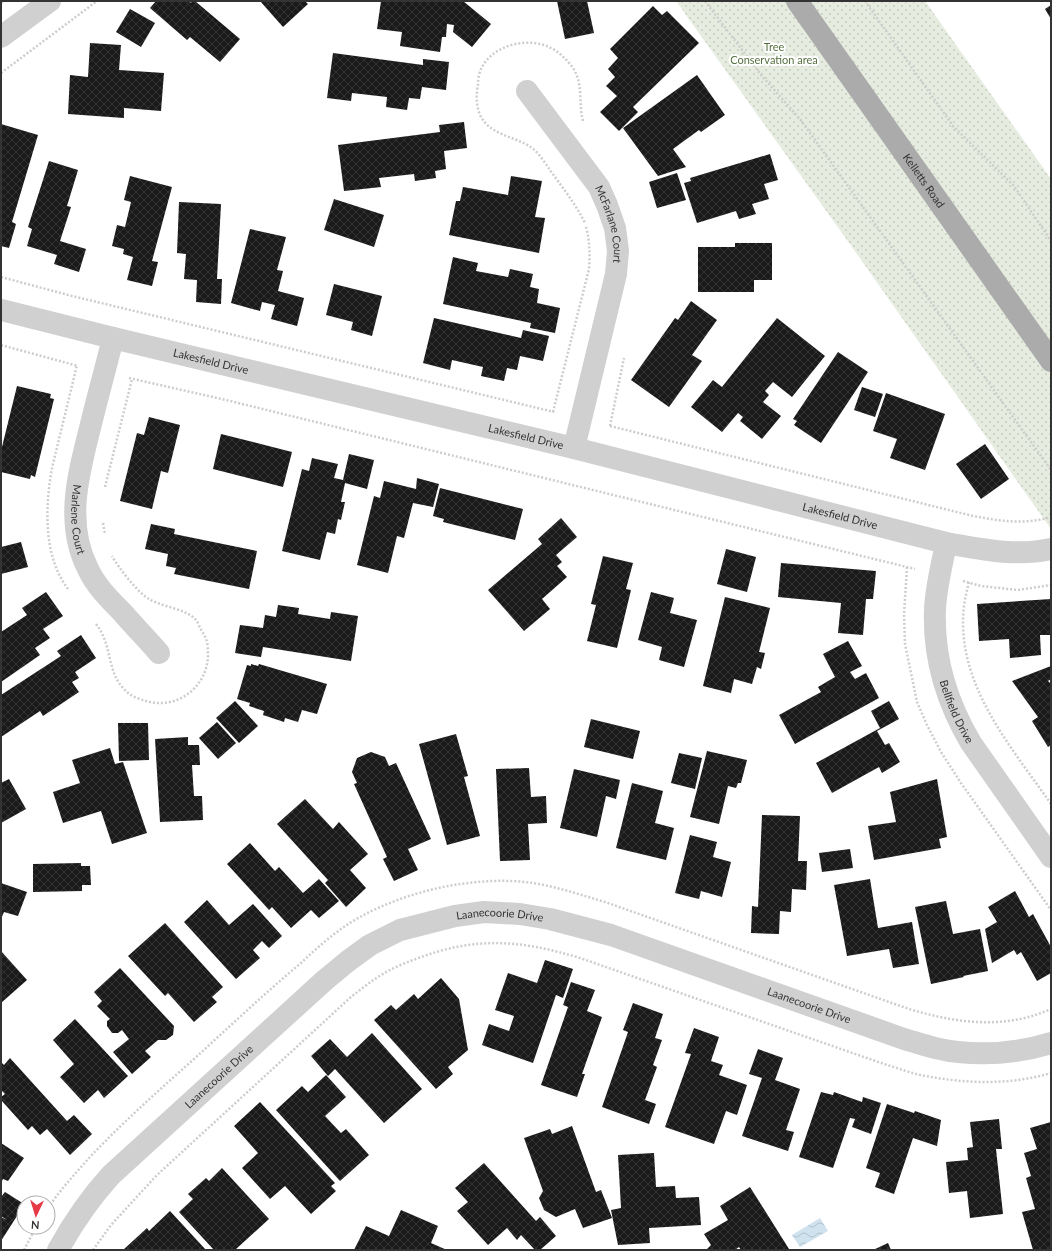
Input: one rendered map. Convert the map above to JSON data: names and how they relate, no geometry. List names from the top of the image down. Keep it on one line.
{"streets":{"main road":["Kelletts Road"],"street":["McFarlane Court","Lakesfield Drive","Marlene Court","Bellfield Drive","Laanecoorie Drive"]},"crossings":[["McFarlane Court","Lakesfield Drive"],["Lakesfield Drive","Marlene Court"],["Lakesfield Drive","Bellfield Drive"]],"parks":["Tree Conservation area"],"north":"bottom"}
